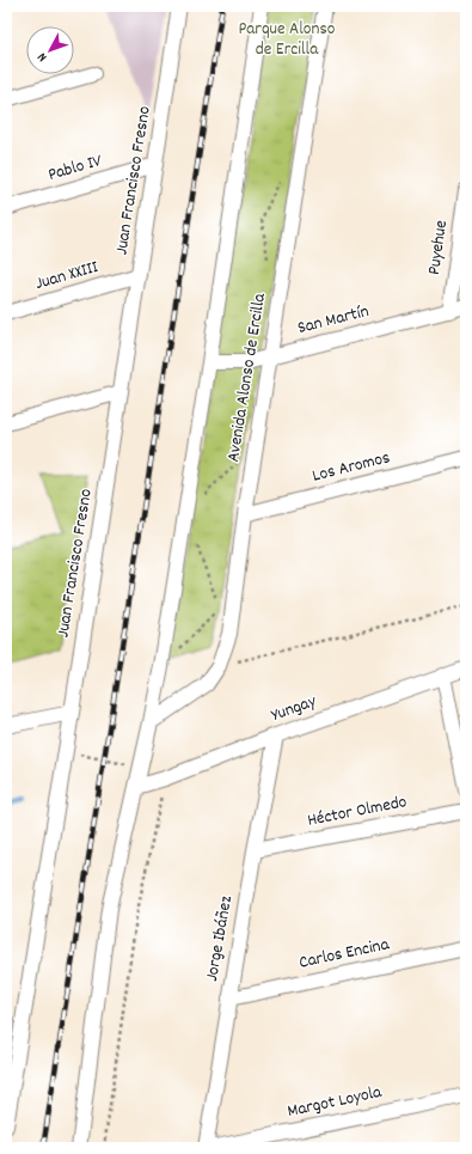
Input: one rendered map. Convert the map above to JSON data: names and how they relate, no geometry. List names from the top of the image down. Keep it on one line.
{"streets":{"street":["Pablo IV","Juan Francisco Fresno","Puyehue","Juan XXIII","San Martín","Avenida Alonso de Ercilla","Los Aromos","Yungay","Héctor Olmedo","Jorge Ibáñez","Carlos Encina","Margot Loyola"]},"crossings":[["Pablo IV","Juan Francisco Fresno"],["Juan Francisco Fresno","Juan XXIII"],["Puyehue","San Martín"],["San Martín","Avenida Alonso de Ercilla"],["Avenida Alonso de Ercilla","Los Aromos"],["Yungay","Jorge Ibáñez"],["Héctor Olmedo","Jorge Ibáñez"],["Jorge Ibáñez","Carlos Encina"]],"parks":["Parque Alonso de Ercilla"],"north":"bottom left"}
